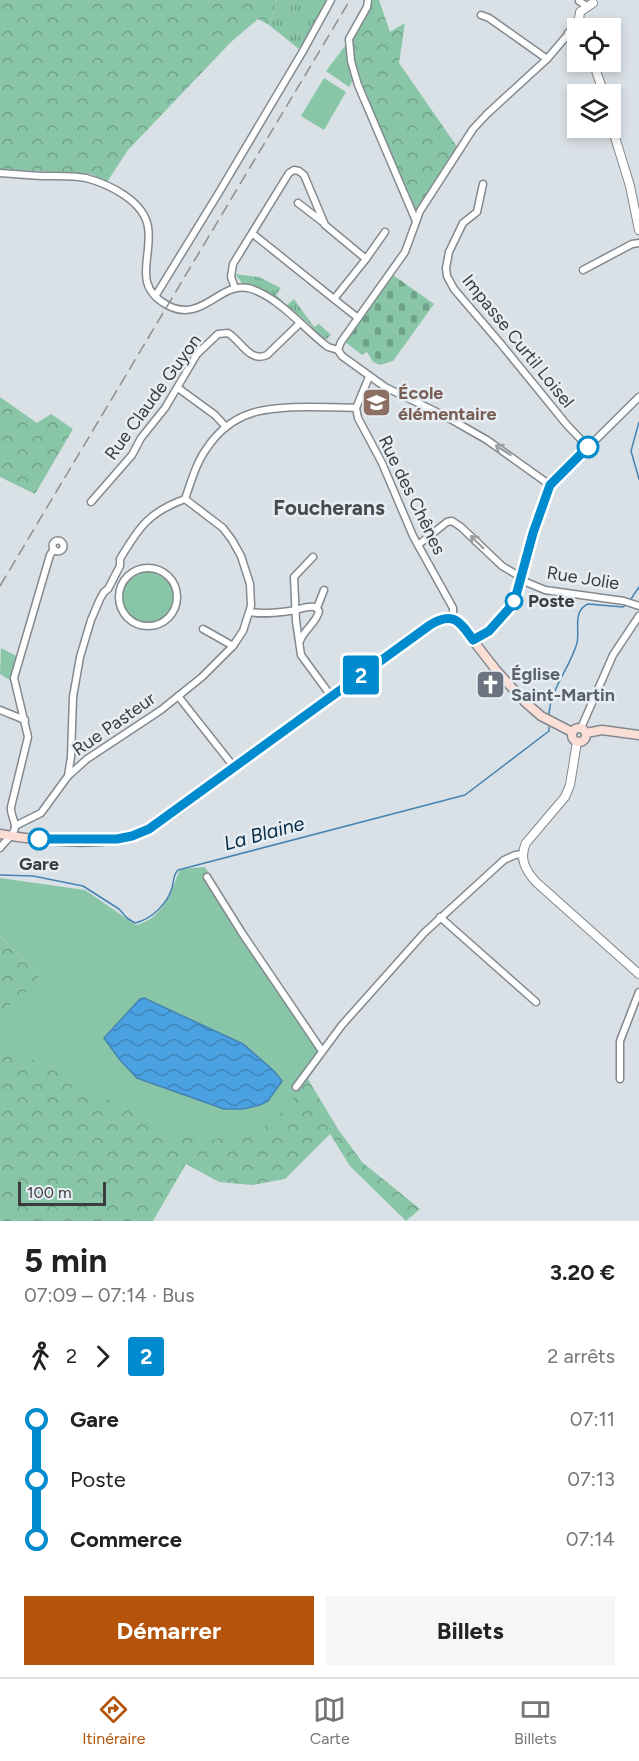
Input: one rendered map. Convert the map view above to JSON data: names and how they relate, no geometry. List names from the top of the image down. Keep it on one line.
{"streets":{"street":["Impasse Curtil Loisel","Rue Claude Guyon","Rue des Chênes","Rue Jolie","Rue Pasteur"]},"crossings":[["Rue des Chênes","Rue Jolie"]],"one_way":["Rue Jolie"],"districts":["Foucherans"],"water":["La Blaine"],"places":{"school or university":["École élémentaire"],"other":["Poste","Gare"],"church":["Église Saint-Martin"]},"lines":["bus line 2"],"scale_bar":"100 m","page":{"on_map":"2","scale":"100 m","heading":["5 min","07:09 – 07:14 · Bus","3.20 €"],"legs":["2","2","2 arrêts"],"list":[{"name":"Gare","value":"07:11"},{"name":"Poste","value":"07:13"},{"name":"Commerce","value":"07:14"}],"buttons":["Démarrer","Billets"],"tabs":["Itinéraire","Carte","Billets"]}}
